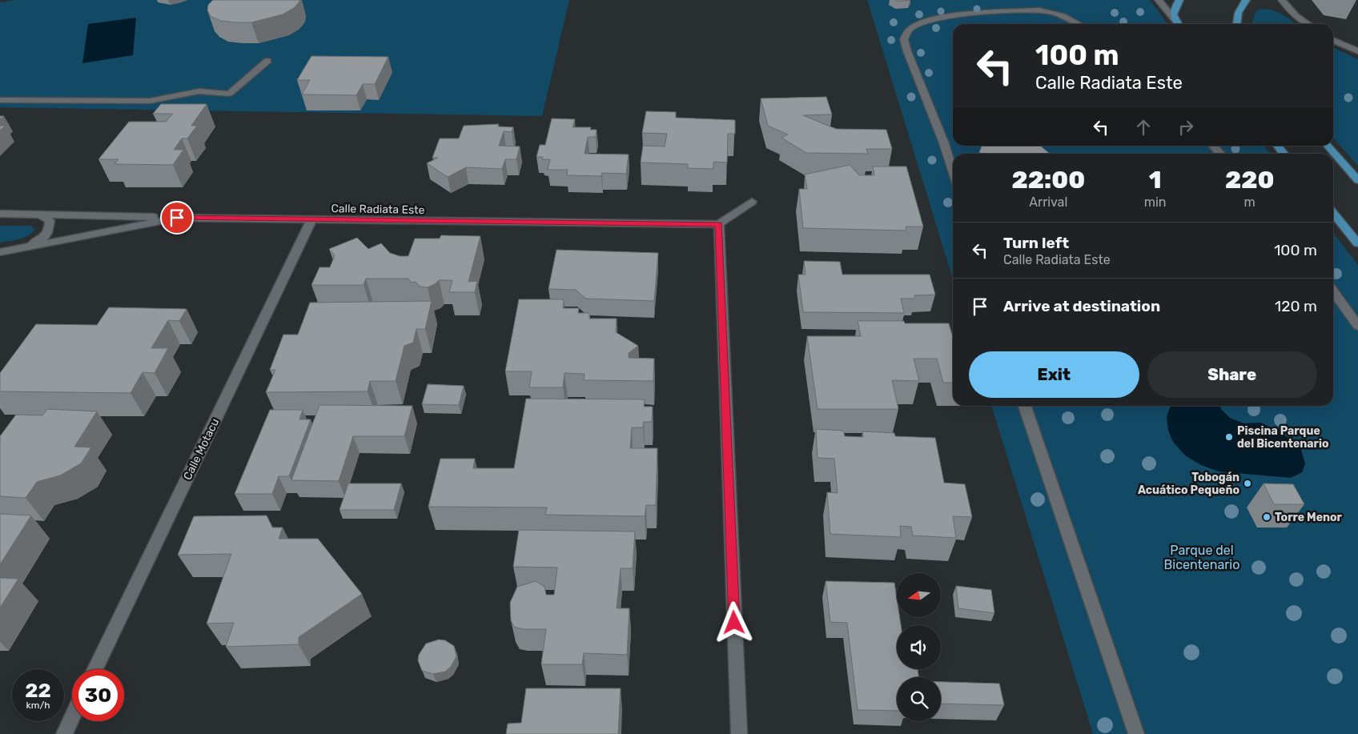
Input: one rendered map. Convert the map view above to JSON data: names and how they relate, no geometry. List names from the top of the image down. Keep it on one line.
{"streets":{"street":["Calle Radiata Este","Calle Motacu"]},"crossings":[["Calle Radiata Este","Calle Motacu"]],"parks":["Parque del Bicentenario"],"places":["Piscina Parque del Bicentenario","Tobogán Acuático Pequeño","Torre Menor"],"north":"left","page":{"turn":["100 m","Calle Radiata Este"],"eta":["22:00","Arrival","1","min","220","m"],"list":[{"name":"Turn left","note":"Calle Radiata Este","value":"100 m"},{"name":"Arrive at destination","value":"120 m"}],"buttons":["Exit","Share"],"speed":"22 km/h","limit":"30"}}
